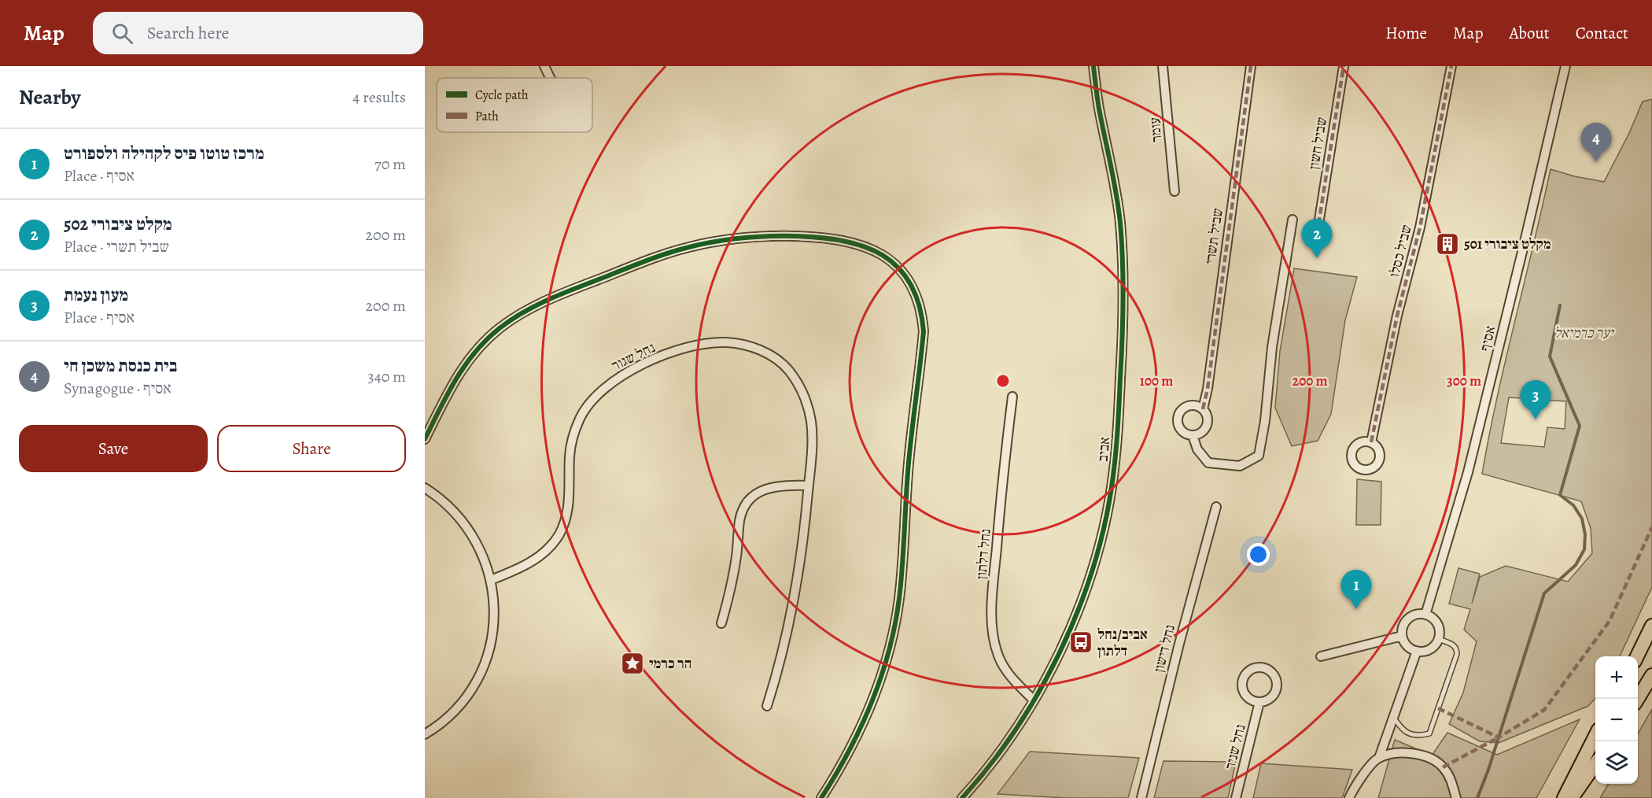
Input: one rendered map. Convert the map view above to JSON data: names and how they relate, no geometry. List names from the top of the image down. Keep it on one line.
{"streets":{"street":["עומר","שביל חשון","שביל תשרי","שביל כסלו","אסיף","נחל שגור","אביב","נחל דלתון","נחל דישון","נחל שניר"]},"crossings":[["אביב","נחל דלתון"]],"parks":["יער כרמיאל"],"places":{"building":["מקלט ציבורי 501"],"bus stop":["אביב/נחל דלתון"],"place":["הר כרמי"]},"legend":["Cycle path","Path"],"page":{"header":"Map","search":"Search here","nav":["Home","Map","About","Contact"],"heading":["Nearby","4 results"],"pins":["4","2","3","1"],"list":[{"mark":"1","name":"מרכז טוטו פיס לקהילה ולספורט","note":"Place · אסיף","value":"70 m"},{"mark":"2","name":"מקלט ציבורי 502","note":"Place · שביל תשרי","value":"200 m"},{"mark":"3","name":"מעון נעמת","note":"Place · אסיף","value":"200 m"},{"mark":"4","name":"בית כנסת משכן חי","note":"Synagogue · אסיף","value":"340 m"}],"buttons":["Save","Share"],"map_buttons":["+","−"]},"rings":["100 m","200 m","300 m"]}
